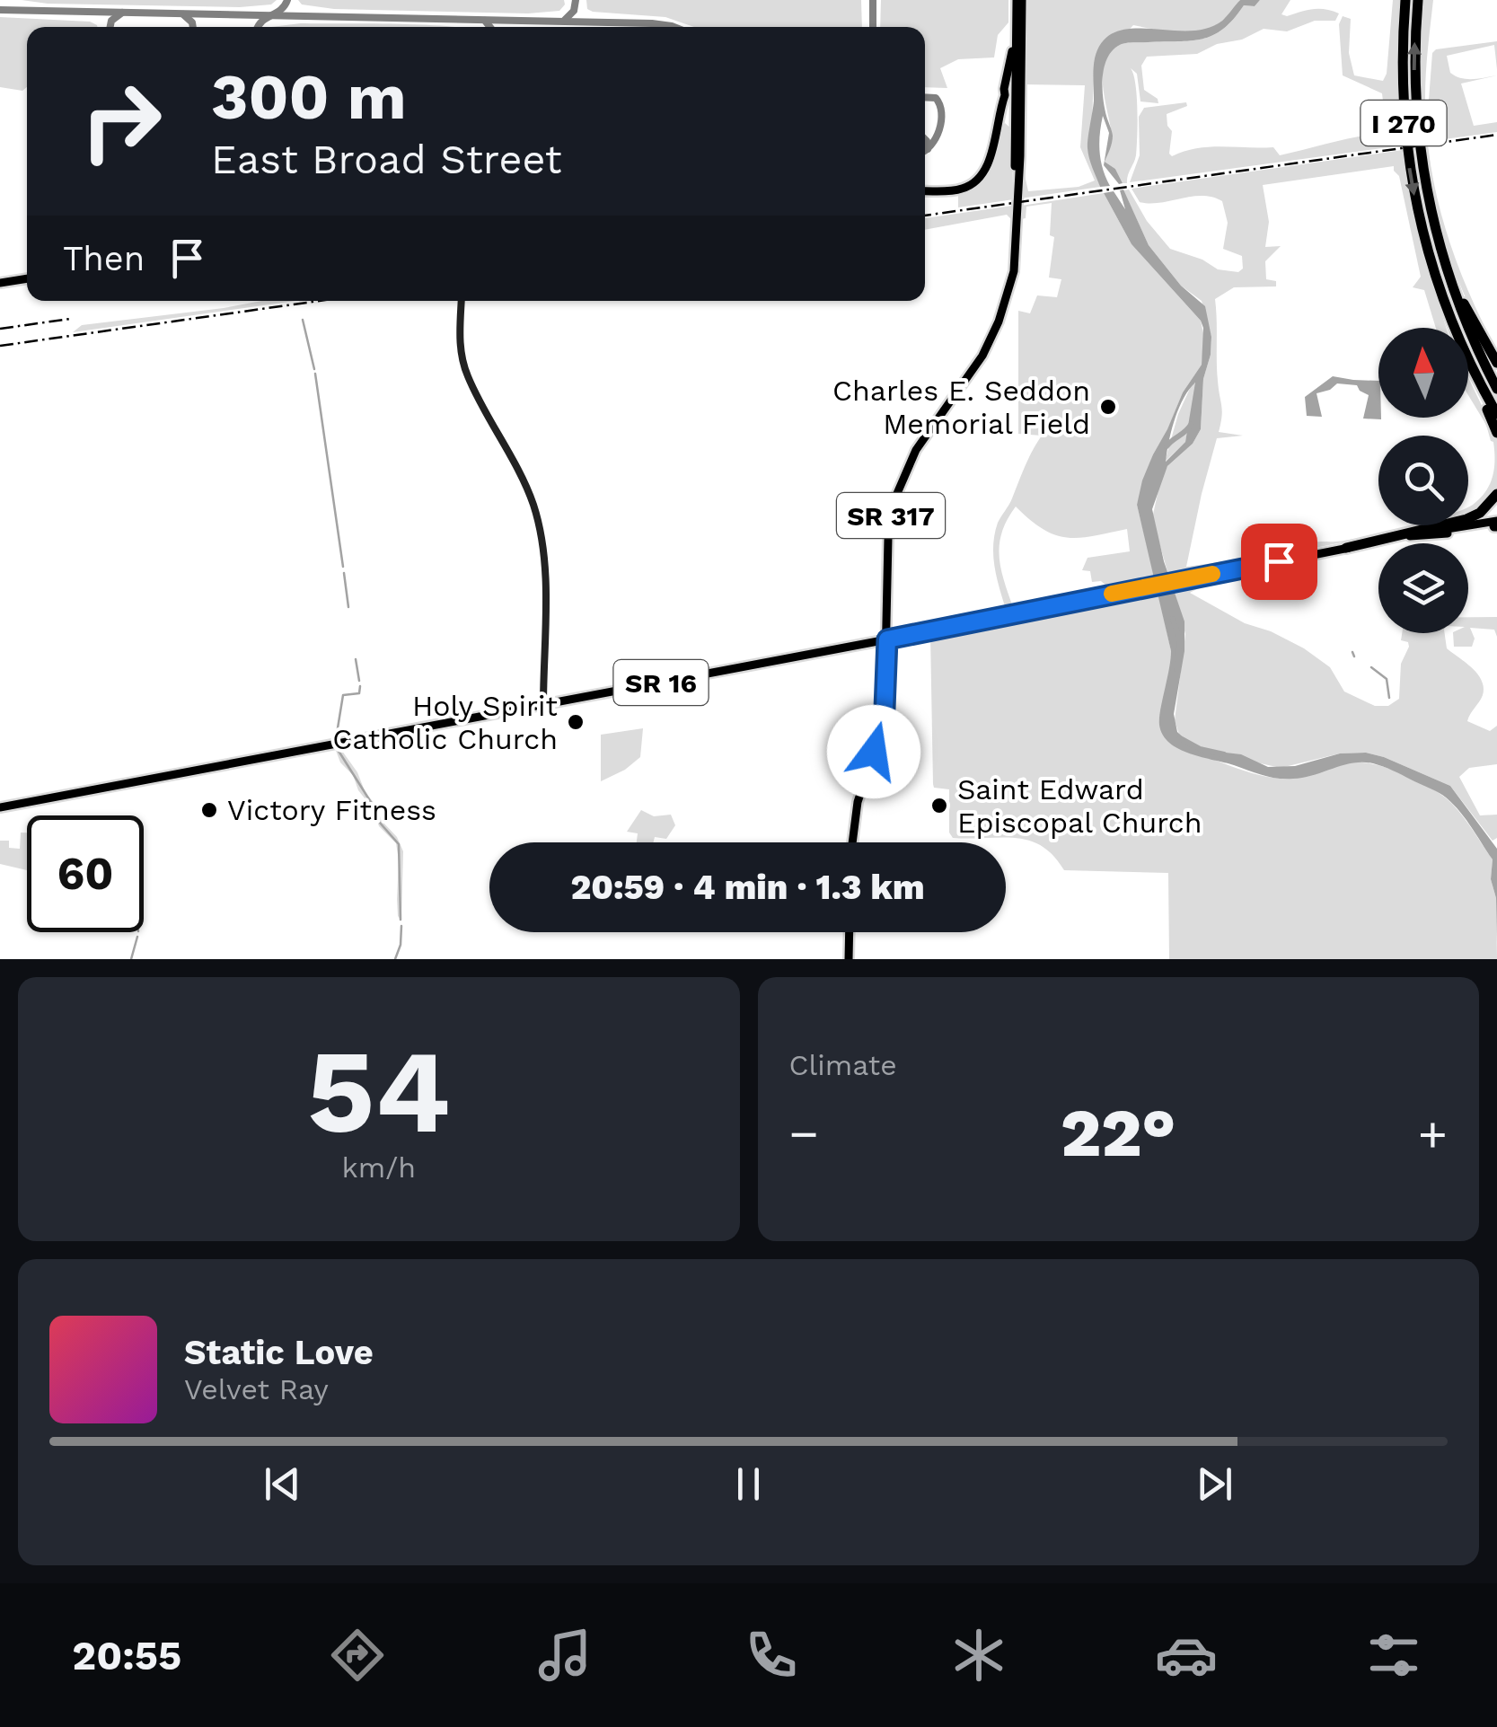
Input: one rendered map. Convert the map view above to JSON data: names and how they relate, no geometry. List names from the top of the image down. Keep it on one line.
{"streets":{"highway":["I 270"],"main road":["SR 317","SR 16"]},"crossings":[["SR 317","SR 16"]],"places":["Charles E. Seddon Memorial Field","Holy Spirit Catholic Church","Saint Edward Episcopal Church","Victory Fitness"],"north":"top","page":{"turn":["300 m","East Broad Street"],"then":"Then","limit":"60","trip":"20:59 · 4 min · 1.3 km","tile":[["54","km/h"],"Climate"],"heat":["−","22°","+"],"song":["Static Love","Velvet Ray"],"tabs":"20:55"}}
